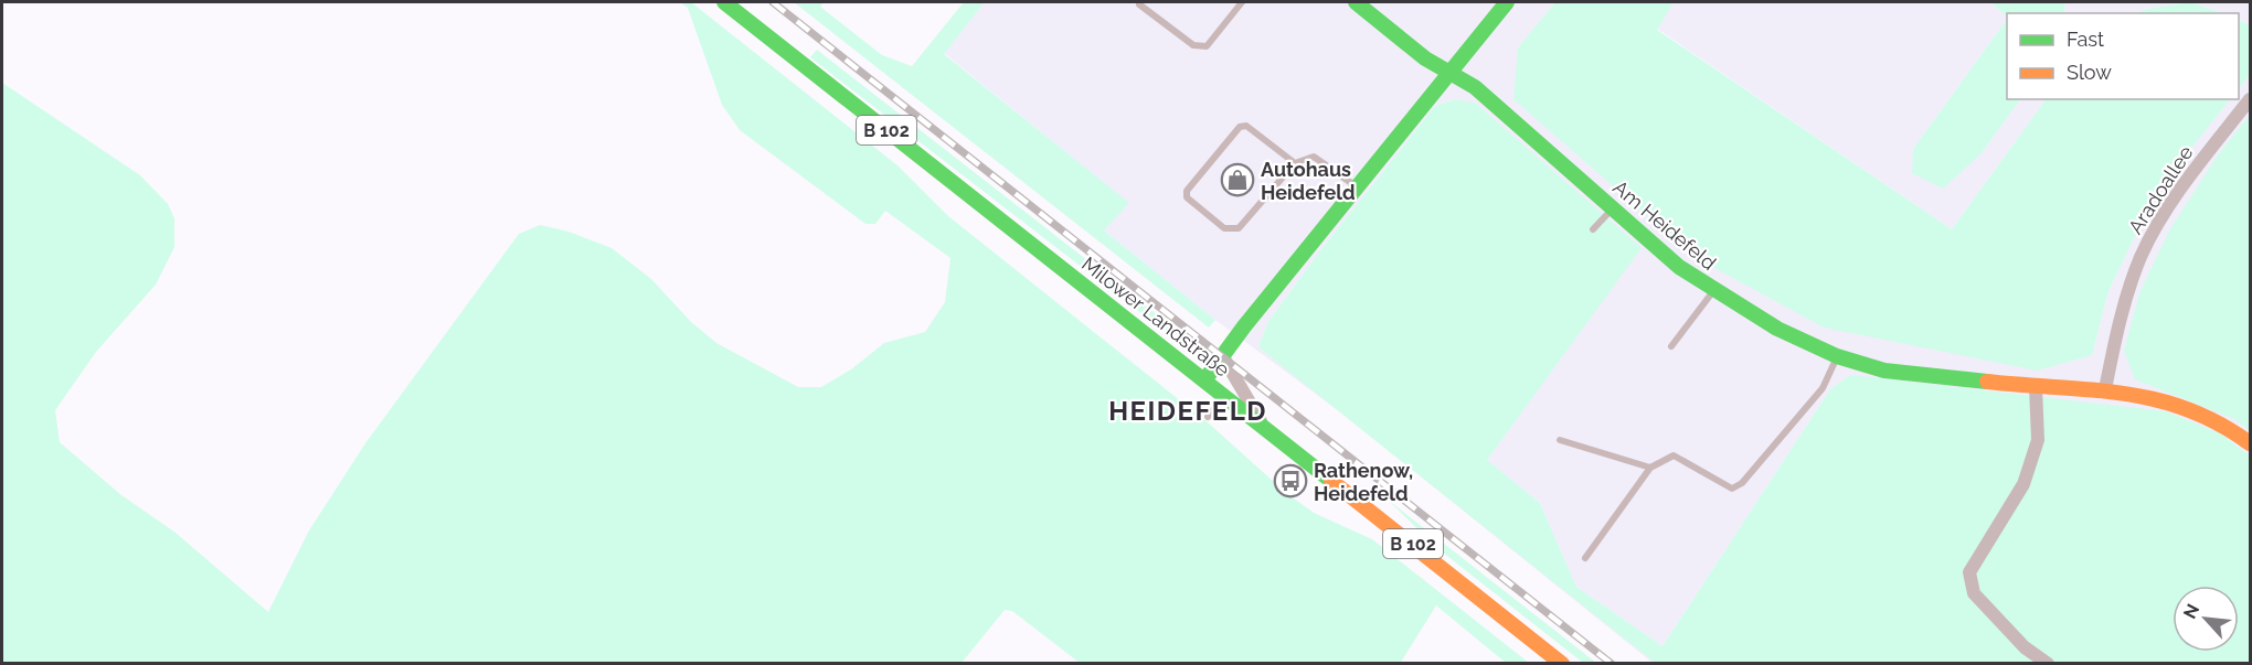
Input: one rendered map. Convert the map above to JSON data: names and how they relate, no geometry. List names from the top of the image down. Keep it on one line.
{"streets":{"street":["B 102","Aradoallee","Am Heidefeld","Milower Landstraße"]},"crossings":[["Aradoallee","Am Heidefeld"]],"districts":["HEIDEFELD"],"places":{"shop":["Autohaus Heidefeld"],"bus stop":["Rathenow, Heidefeld"]},"legend":["Fast","Slow"],"north":"top left"}
